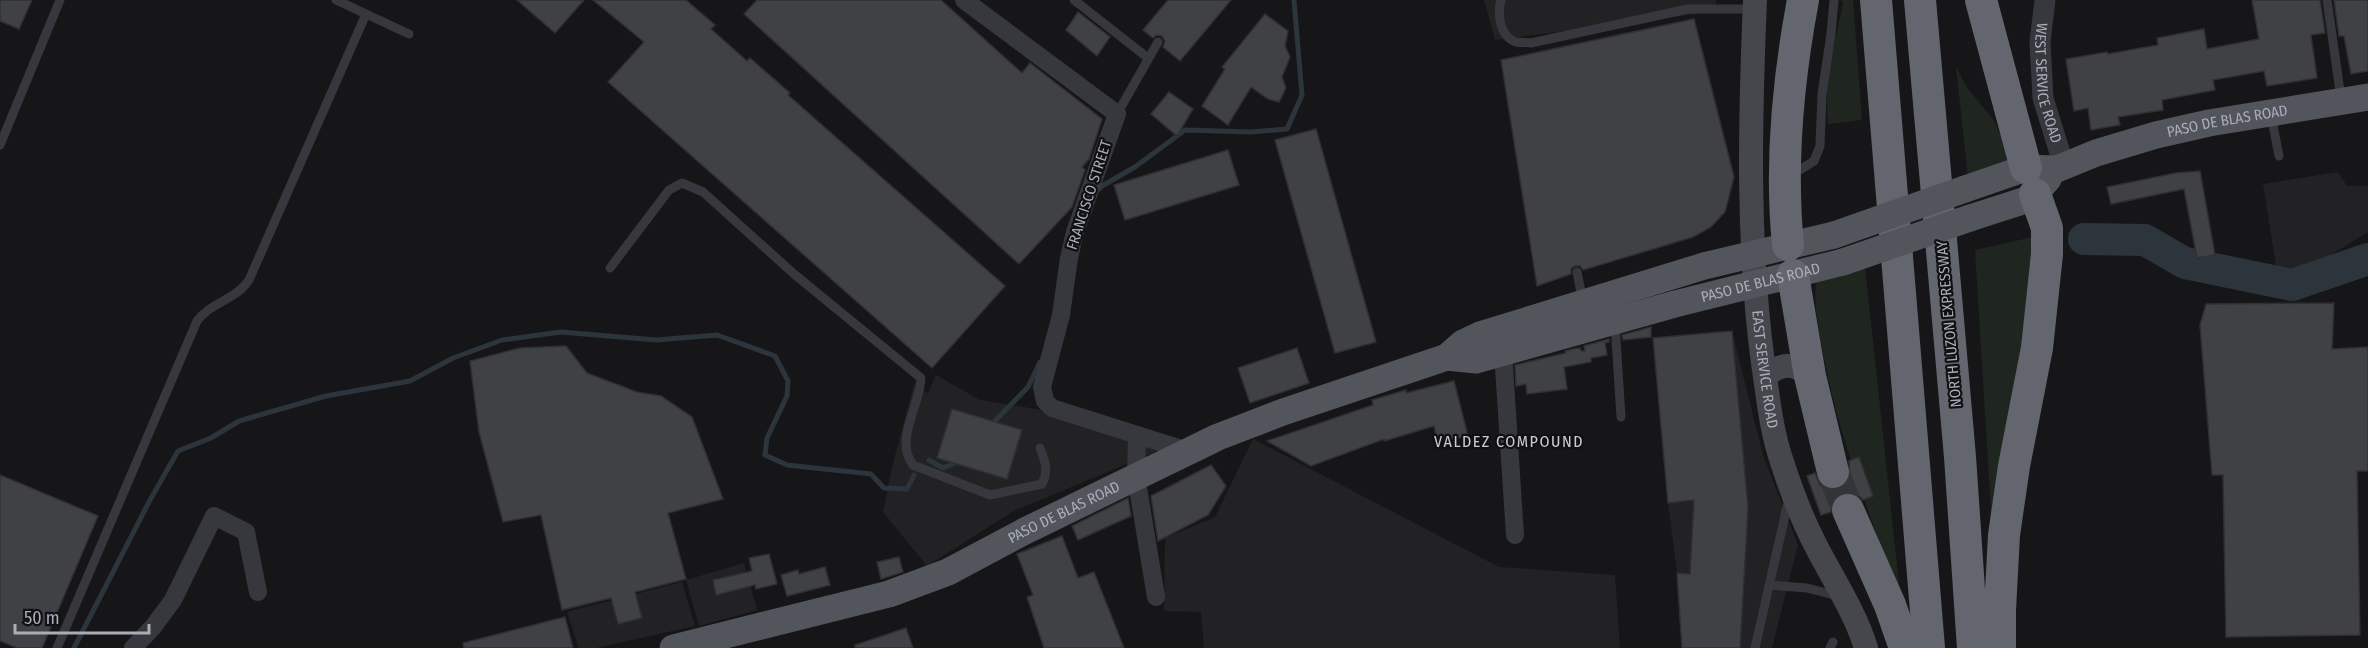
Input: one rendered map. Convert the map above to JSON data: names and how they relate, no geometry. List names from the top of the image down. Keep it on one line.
{"streets":{"highway":["NORTH LUZON EXPRESSWAY"],"main road":["PASO DE BLAS ROAD","EAST SERVICE ROAD"],"street":["WEST SERVICE ROAD","FRANCISCO STREET"]},"crossings":[["WEST SERVICE ROAD","PASO DE BLAS ROAD"],["PASO DE BLAS ROAD","FRANCISCO STREET"],["PASO DE BLAS ROAD","EAST SERVICE ROAD"]],"districts":["VALDEZ COMPOUND"],"scale_bar":"50 m"}
